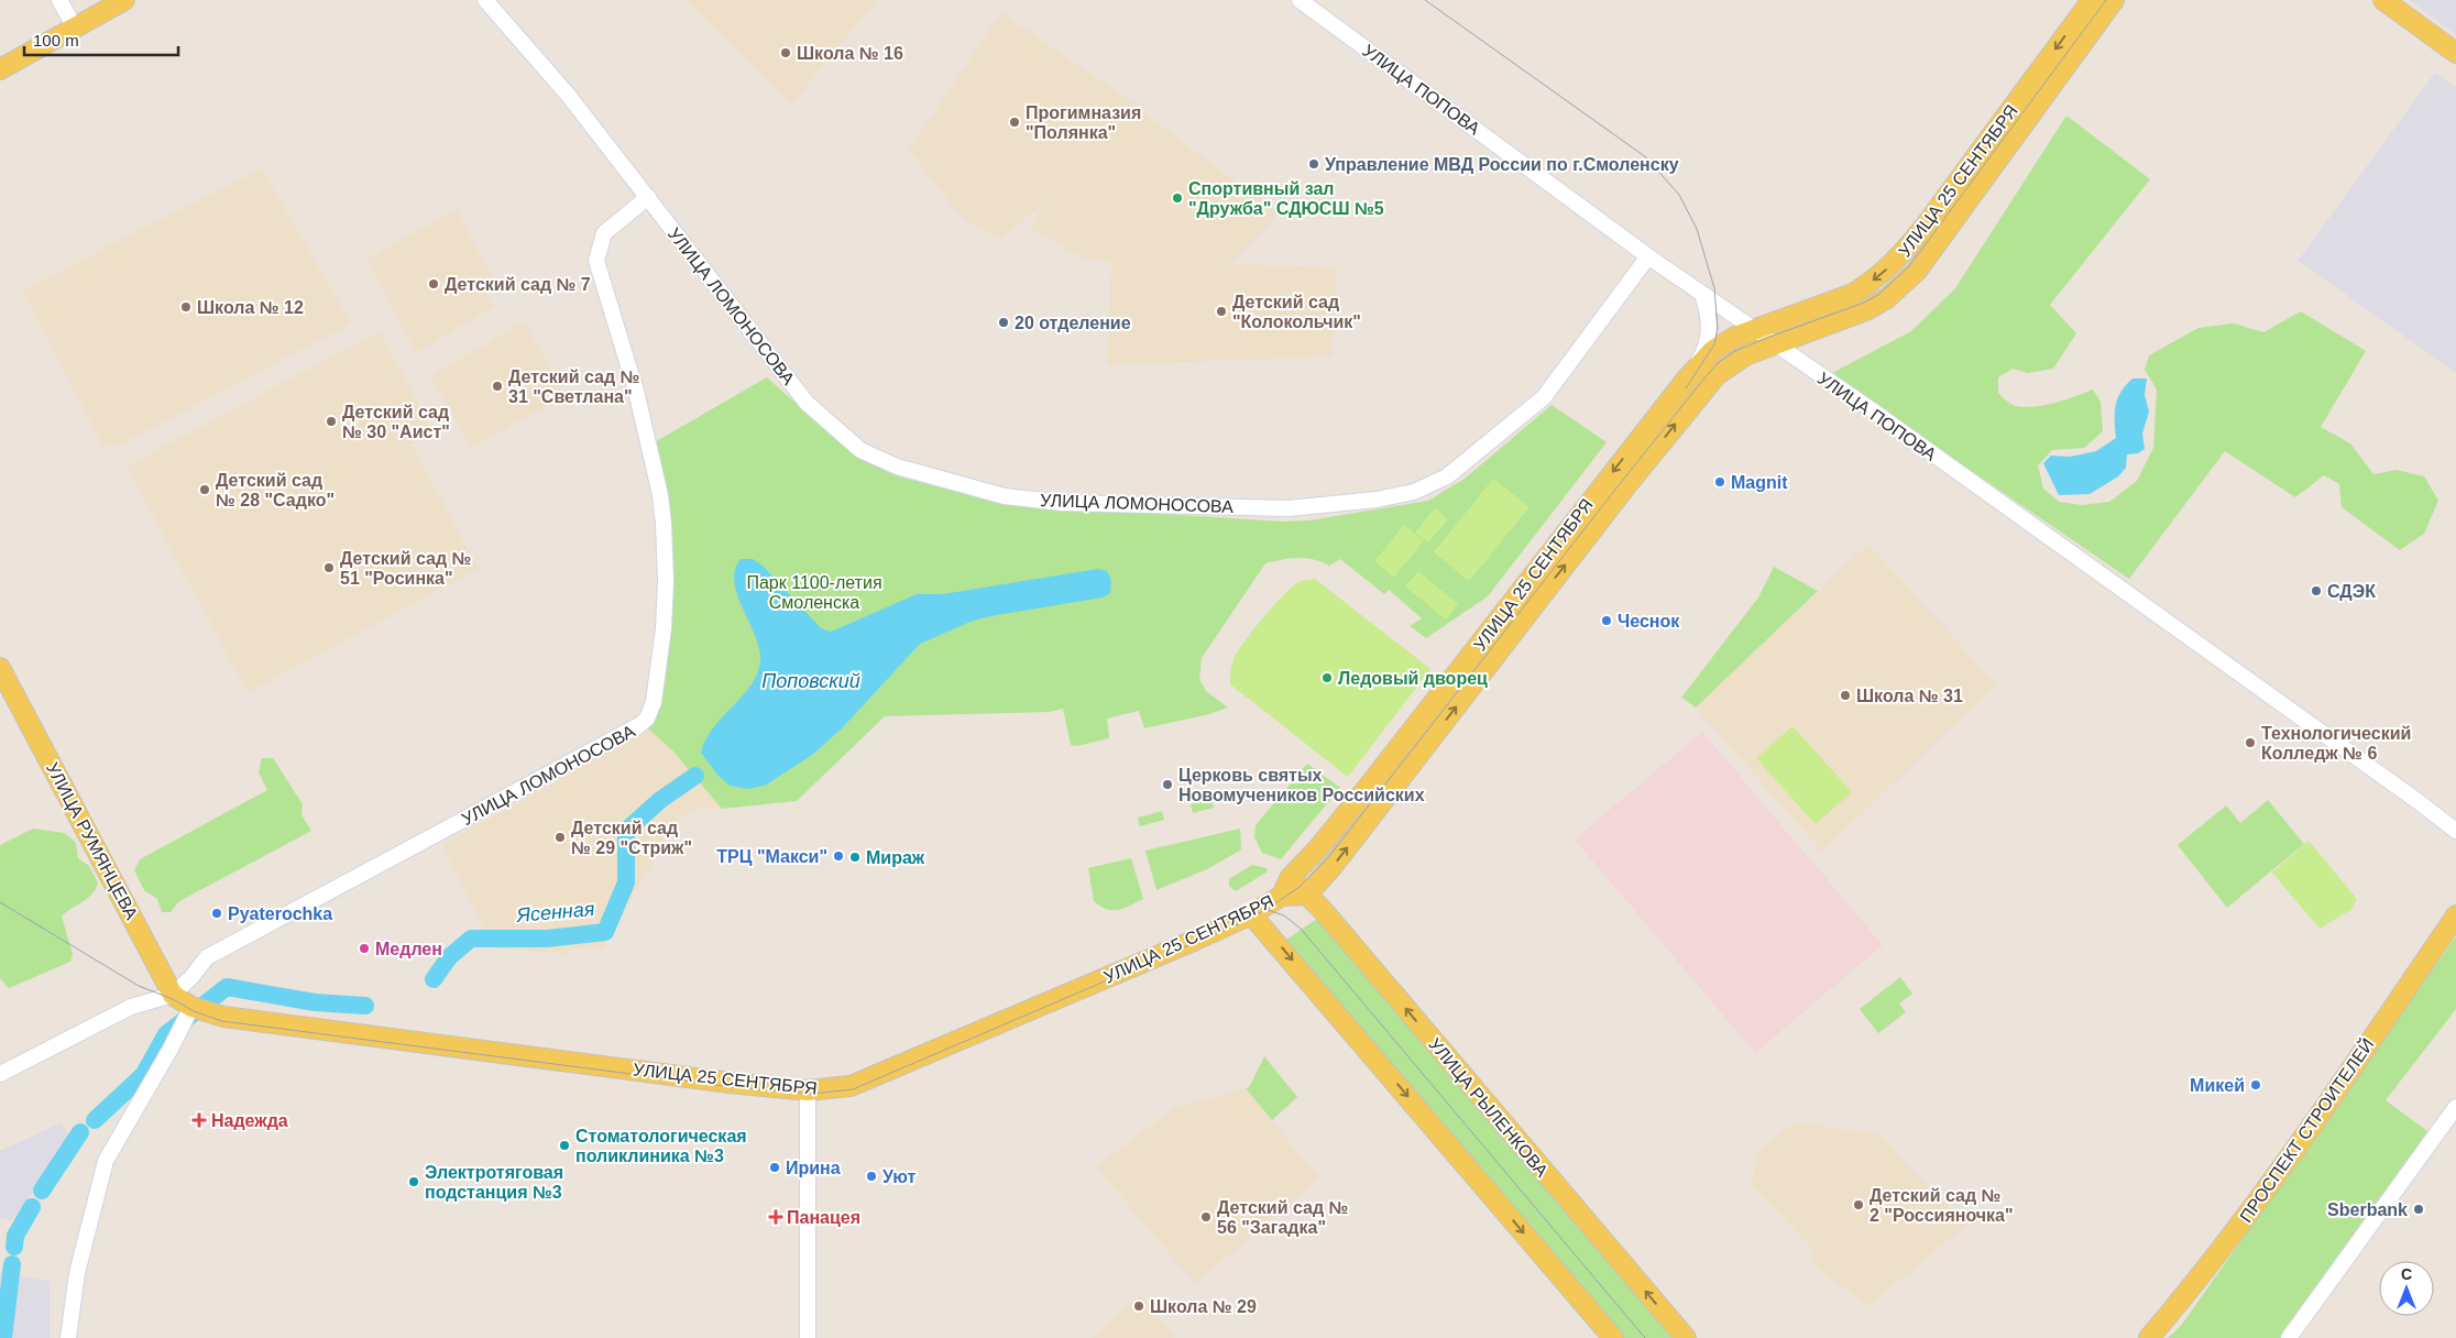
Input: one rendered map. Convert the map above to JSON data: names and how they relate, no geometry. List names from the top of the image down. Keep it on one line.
{"streets":{"main road":["УЛИЦА 25 СЕНТЯБРЯ","УЛИЦА РУМЯНЦЕВА","УЛИЦА РЫЛЕНКОВА","ПРОСПЕКТ СТРОИТЕЛЕЙ"],"street":["УЛИЦА ПОПОВА","УЛИЦА ЛОМОНОСОВА"]},"crossings":[["УЛИЦА ПОПОВА","УЛИЦА 25 СЕНТЯБРЯ"],["УЛИЦА ПОПОВА","УЛИЦА ЛОМОНОСОВА"],["УЛИЦА 25 СЕНТЯБРЯ","УЛИЦА РУМЯНЦЕВА"],["УЛИЦА 25 СЕНТЯБРЯ","УЛИЦА РЫЛЕНКОВА"],["УЛИЦА ЛОМОНОСОВА","УЛИЦА РУМЯНЦЕВА"]],"water":["Поповский","Ясенная"],"parks":["Парк 1100-летия Смоленска"],"places":{"other":["Школа № 16","Прогимназия \"Полянка\"","Управление МВД России по г.Смоленску","Спортивный зал \"Дружба\" СДЮСШ №5","Детский сад № 7","Школа № 12","Детский сад \"Колокольчик\"","20 отделение","Детский сад № 31 \"Светлана\"","Детский сад № 30 \"Аист\"","Magnit","Детский сад № 28 \"Садко\"","Детский сад № 51 \"Росинка\"","СДЭК","Чеснок","Ледовый дворец","Школа № 31","Технологический Колледж № 6","Церковь святых Новомучеников Российских","Детский сад № 29 \"Стриж\"","ТРЦ \"Макси\"","Мираж","Pyaterochka","Медлен","Микей","Стоматологическая поликлиника №3","Ирина","Уют","Электротяговая подстанция №3","Детский сад № 2 \"Россияночка\"","Sberbank","Детский сад № 56 \"Загадка\"","Школа № 29"],"health":["Надежда","Панацея"]},"scale_bar":"100 m","north":"top"}
